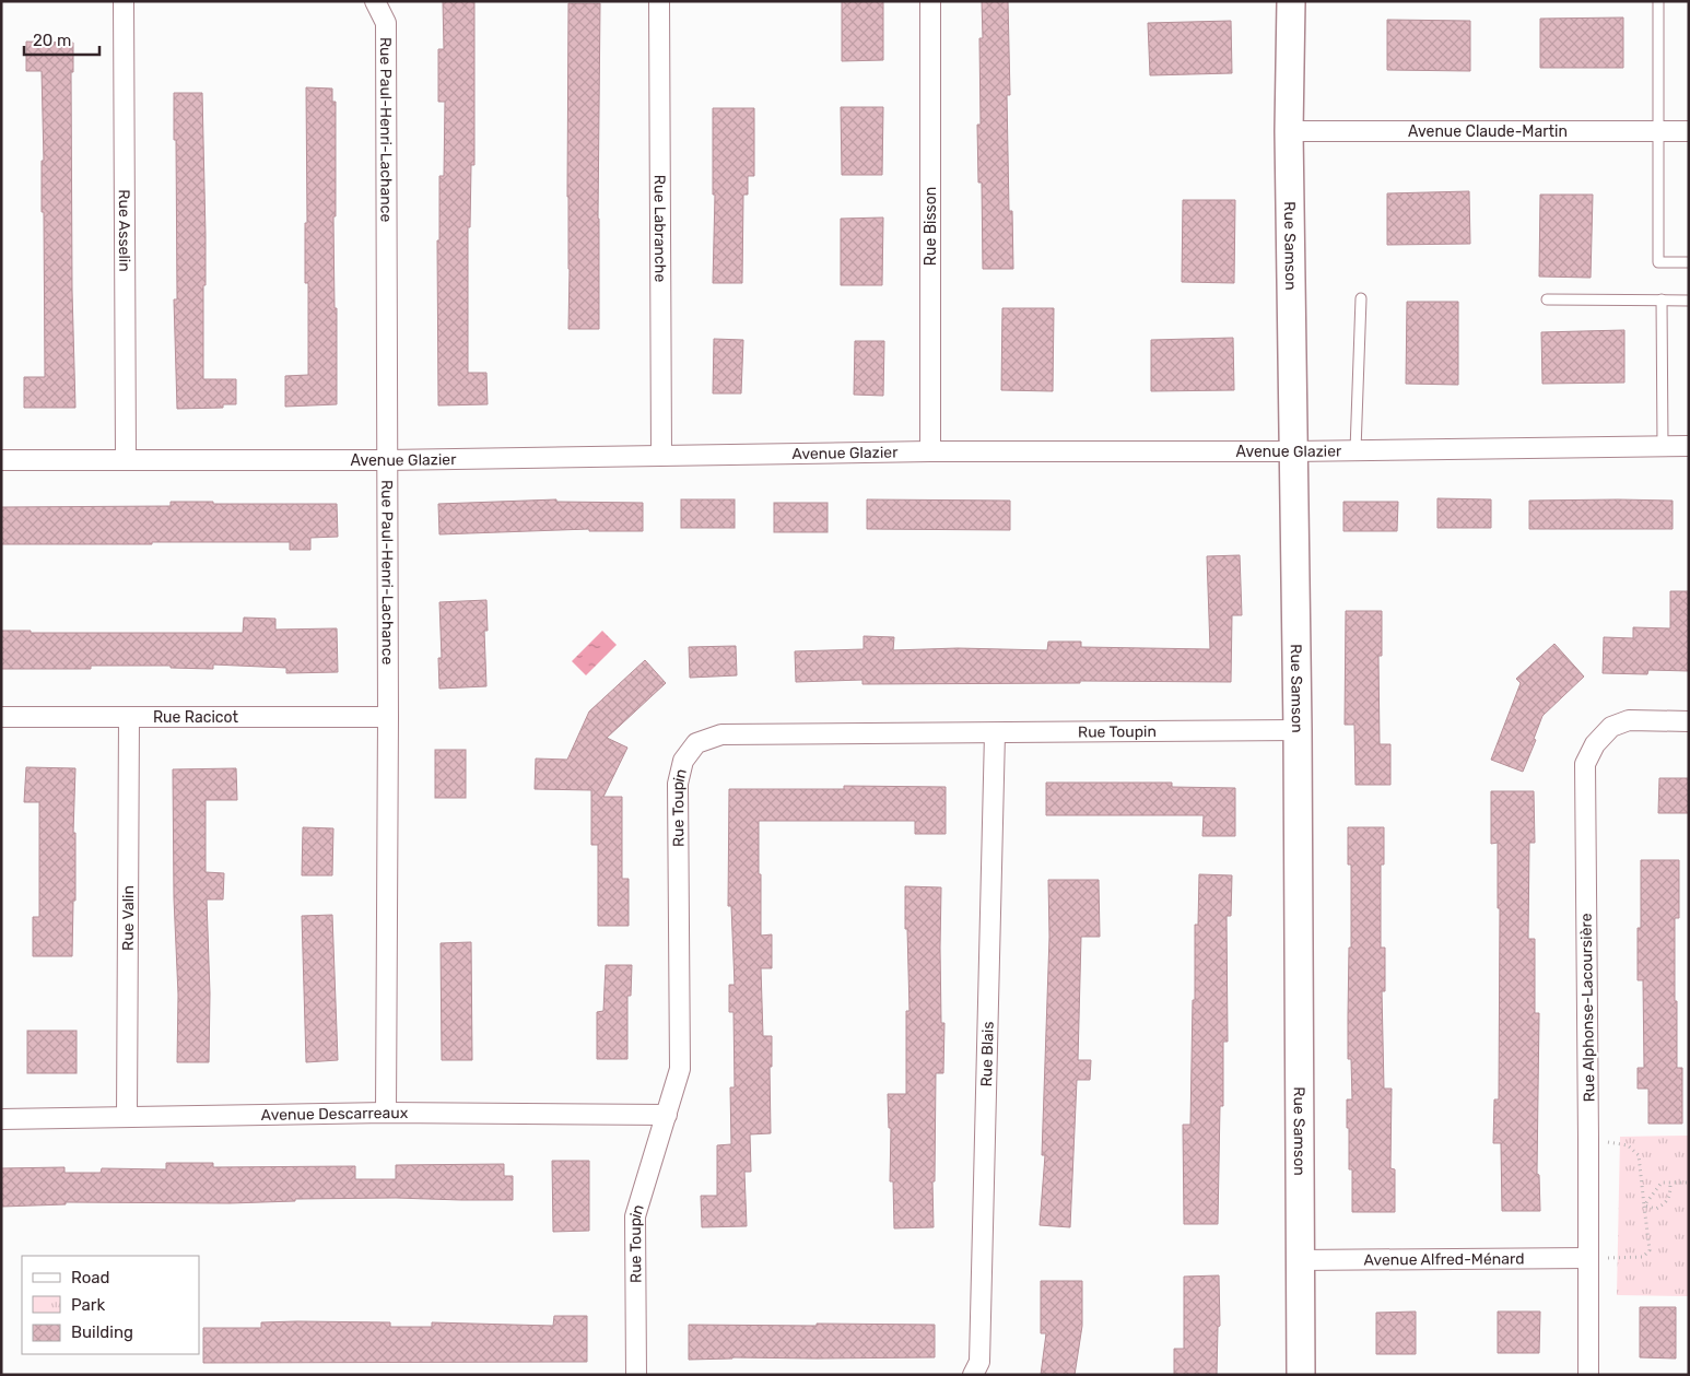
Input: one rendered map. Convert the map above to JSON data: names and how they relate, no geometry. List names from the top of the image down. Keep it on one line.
{"streets":{"street":["Rue Paul-Henri-Lachance","Avenue Claude-Martin","Rue Bisson","Rue Labranche","Rue Asselin","Rue Samson","Avenue Glazier","Rue Racicot","Rue Toupin","Rue Valin","Rue Alphonse-Lacoursière","Rue Blais","Avenue Descarreaux","Avenue Alfred-Ménard"]},"crossings":[["Rue Paul-Henri-Lachance","Avenue Glazier"],["Rue Paul-Henri-Lachance","Rue Racicot"],["Rue Paul-Henri-Lachance","Avenue Descarreaux"],["Avenue Claude-Martin","Rue Samson"],["Rue Bisson","Avenue Glazier"],["Rue Labranche","Avenue Glazier"],["Rue Asselin","Avenue Glazier"],["Rue Samson","Avenue Glazier"],["Rue Samson","Rue Toupin"],["Rue Samson","Avenue Alfred-Ménard"],["Rue Racicot","Rue Valin"],["Rue Toupin","Rue Blais"],["Rue Toupin","Avenue Descarreaux"],["Rue Valin","Avenue Descarreaux"],["Rue Alphonse-Lacoursière","Avenue Alfred-Ménard"]],"legend":["Road","Park","Building"],"scale_bar":"20 m"}
